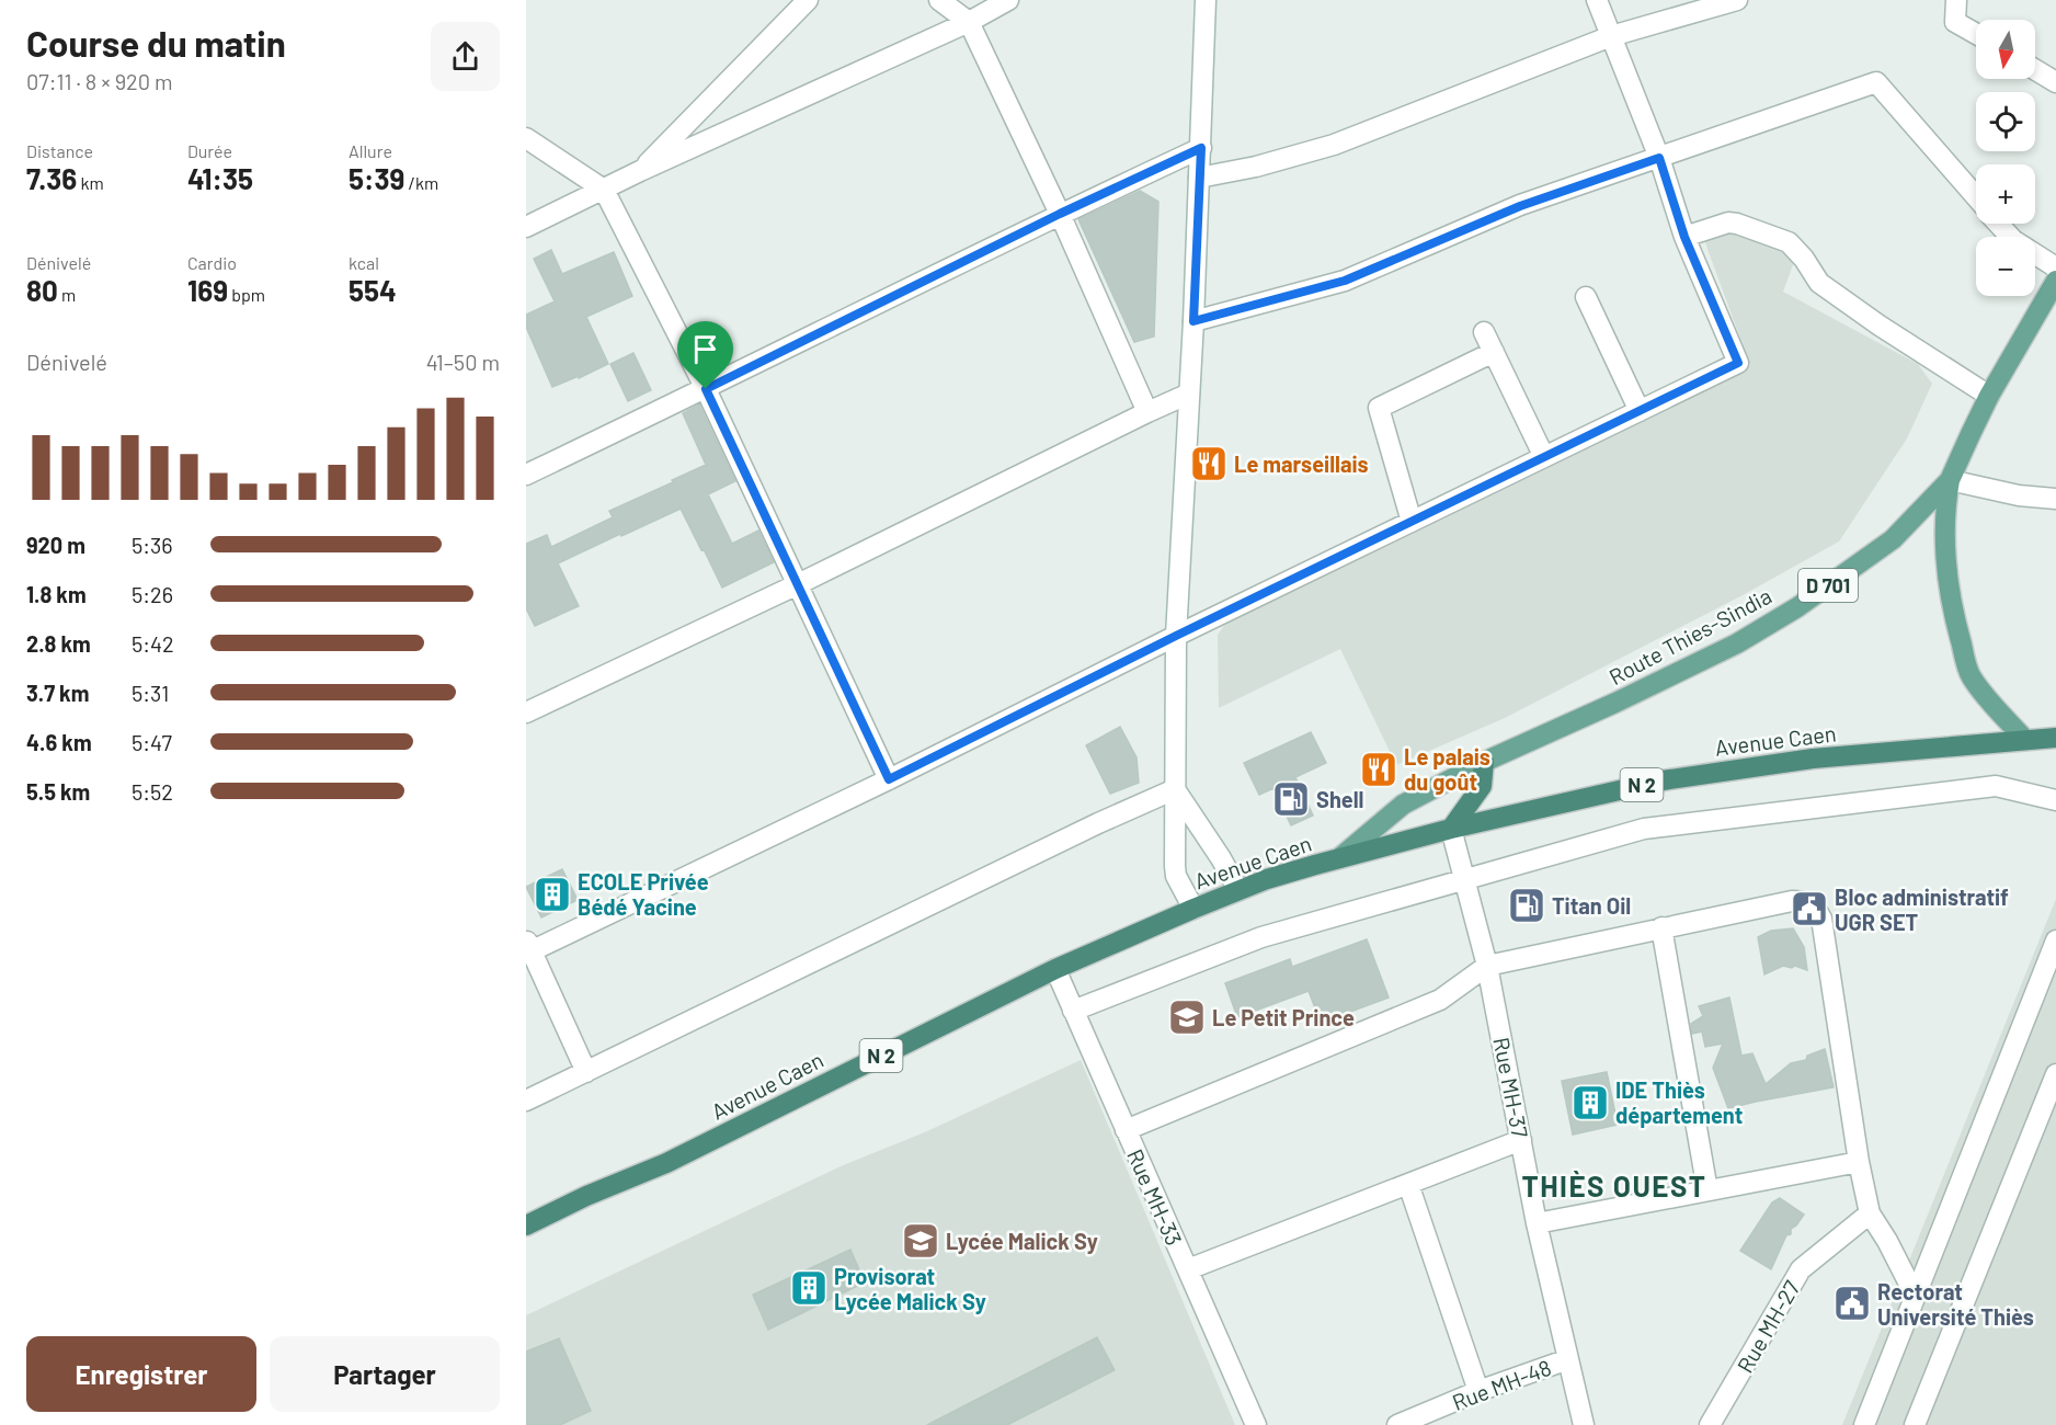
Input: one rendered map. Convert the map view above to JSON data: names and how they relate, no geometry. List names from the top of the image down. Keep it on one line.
{"streets":{"highway":["Avenue Caen","N 2"],"main road":["D 701","Route Thies-Sindia"],"street":["Rue MH-37","Rue MH-33","Rue MH-27","Rue MH-48"]},"crossings":[["Route Thies-Sindia","Avenue Caen"],["Avenue Caen","Rue MH-37"],["Avenue Caen","Rue MH-33"],["Rue MH-37","Rue MH-48"]],"districts":["THIÈS OUEST"],"places":{"restaurant":["Le marseillais","Le palais du goût"],"fuel station":["Shell","Titan Oil"],"building":["ECOLE Privée Bédé Yacine","IDE Thiès département","Provisorat Lycée Malick Sy"],"public building":["Bloc administratif UGR SET","Rectorat Université Thiès"],"school or university":["Le Petit Prince","Lycée Malick Sy"]},"north":"bottom","page":{"heading":["Course du matin","07:11 · 8 × 920 m"],"map_buttons":["+","−"],"stats":[["Distance","7.36 km"],["Durée","41:35"],["Allure","5:39 /km"],["Dénivelé","80 m"],["Cardio","169 bpm"],["kcal","554"]],"chart":["Dénivelé","41–50 m"],"list":[{"name":"920 m","note":"5:36"},{"name":"1.8 km","note":"5:26"},{"name":"2.8 km","note":"5:42"},{"name":"3.7 km","note":"5:31"},{"name":"4.6 km","note":"5:47"},{"name":"5.5 km","note":"5:52"}],"buttons":["Enregistrer","Partager"]}}
